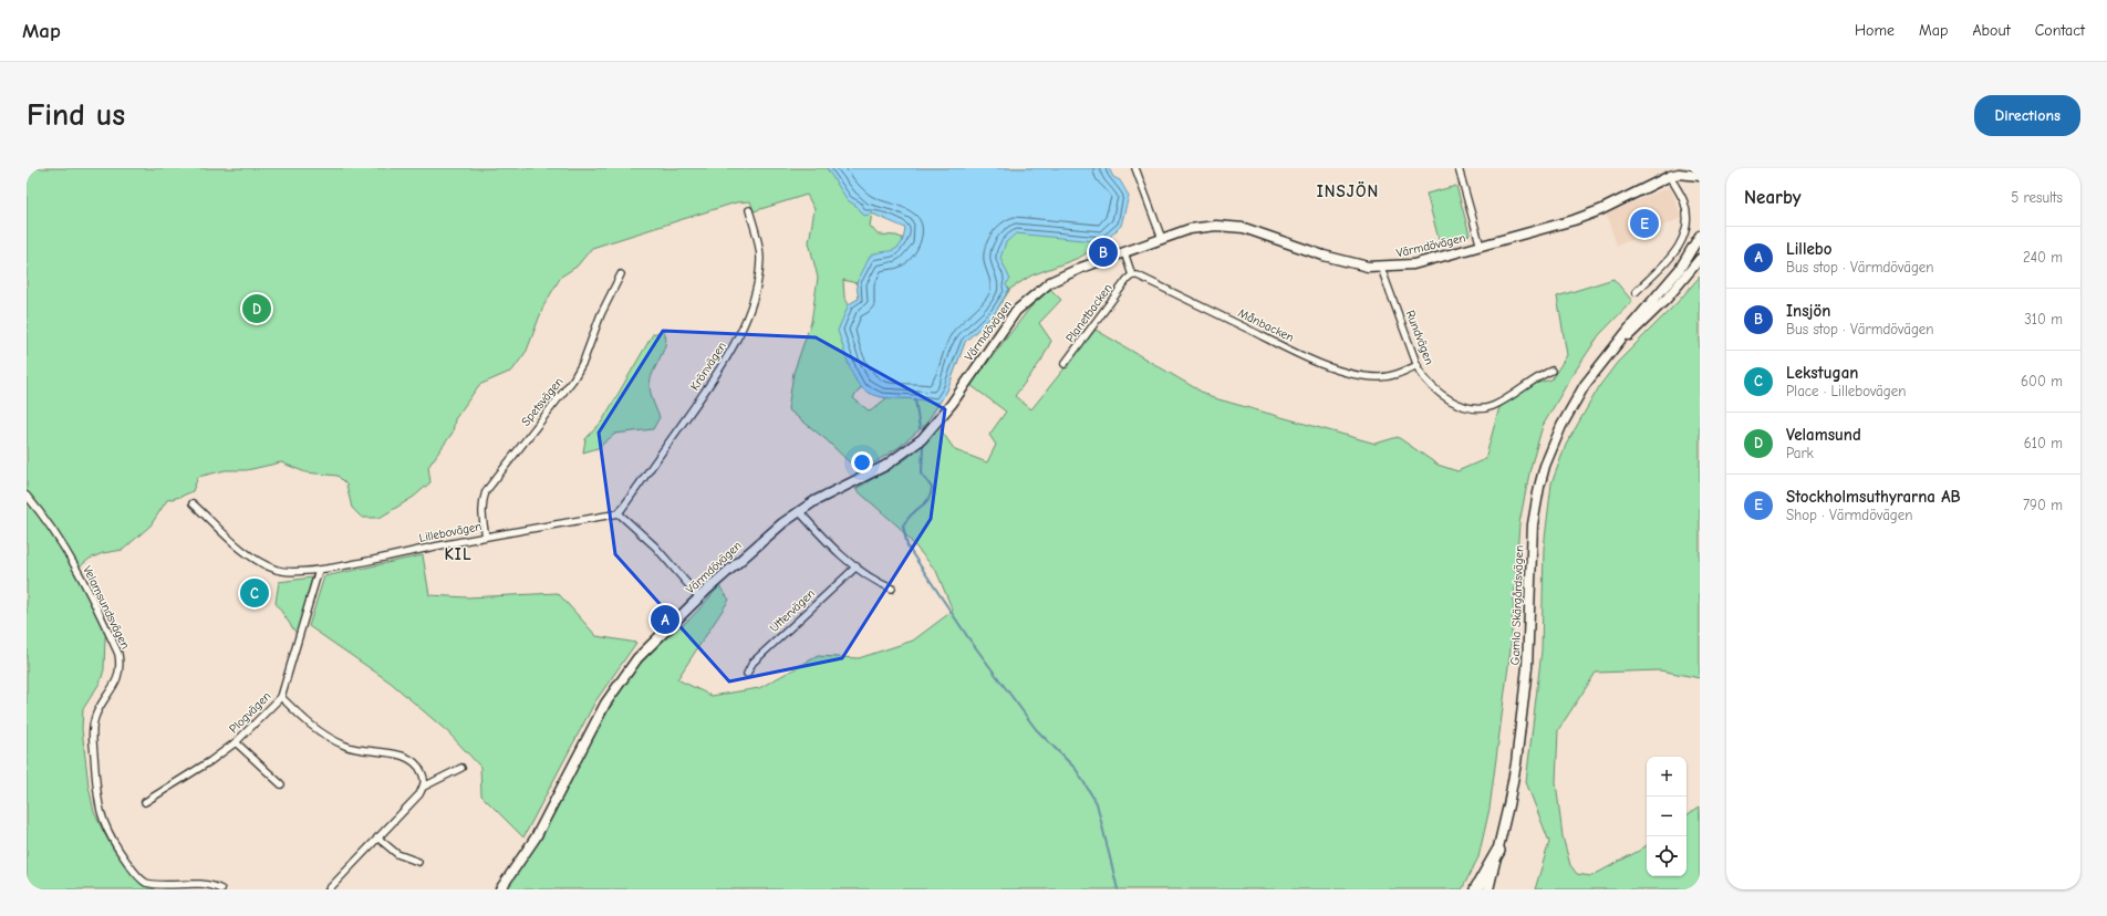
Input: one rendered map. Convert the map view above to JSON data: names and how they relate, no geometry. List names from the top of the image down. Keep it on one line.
{"streets":{"main road":["Värmdövägen","Gamla Skärgårdsvägen"],"street":["Planetbacken","Månbacken","Rundvägen","Krönvägen","Spetsvägen","Lillebovägen","Velamsundsvägen","Uttervägen","Plogvägen"]},"crossings":[["Värmdövägen","Rundvägen"],["Planetbacken","Månbacken"],["Månbacken","Rundvägen"],["Krönvägen","Lillebovägen"],["Spetsvägen","Lillebovägen"],["Lillebovägen","Plogvägen"]],"districts":["INSJÖN","KIL"],"page":{"header":"Map","nav":["Home","Map","About","Contact"],"buttons":"Directions","title":"Find us","heading":["Nearby","5 results"],"pins":["E","B","D","C","A"],"list":[{"mark":"A","name":"Lillebo","note":"Bus stop · Värmdövägen","value":"240 m"},{"mark":"B","name":"Insjön","note":"Bus stop · Värmdövägen","value":"310 m"},{"mark":"C","name":"Lekstugan","note":"Place · Lillebovägen","value":"600 m"},{"mark":"D","name":"Velamsund","note":"Park","value":"610 m"},{"mark":"E","name":"Stockholmsuthyrarna AB","note":"Shop · Värmdövägen","value":"790 m"}],"map_buttons":["+","−"]}}
